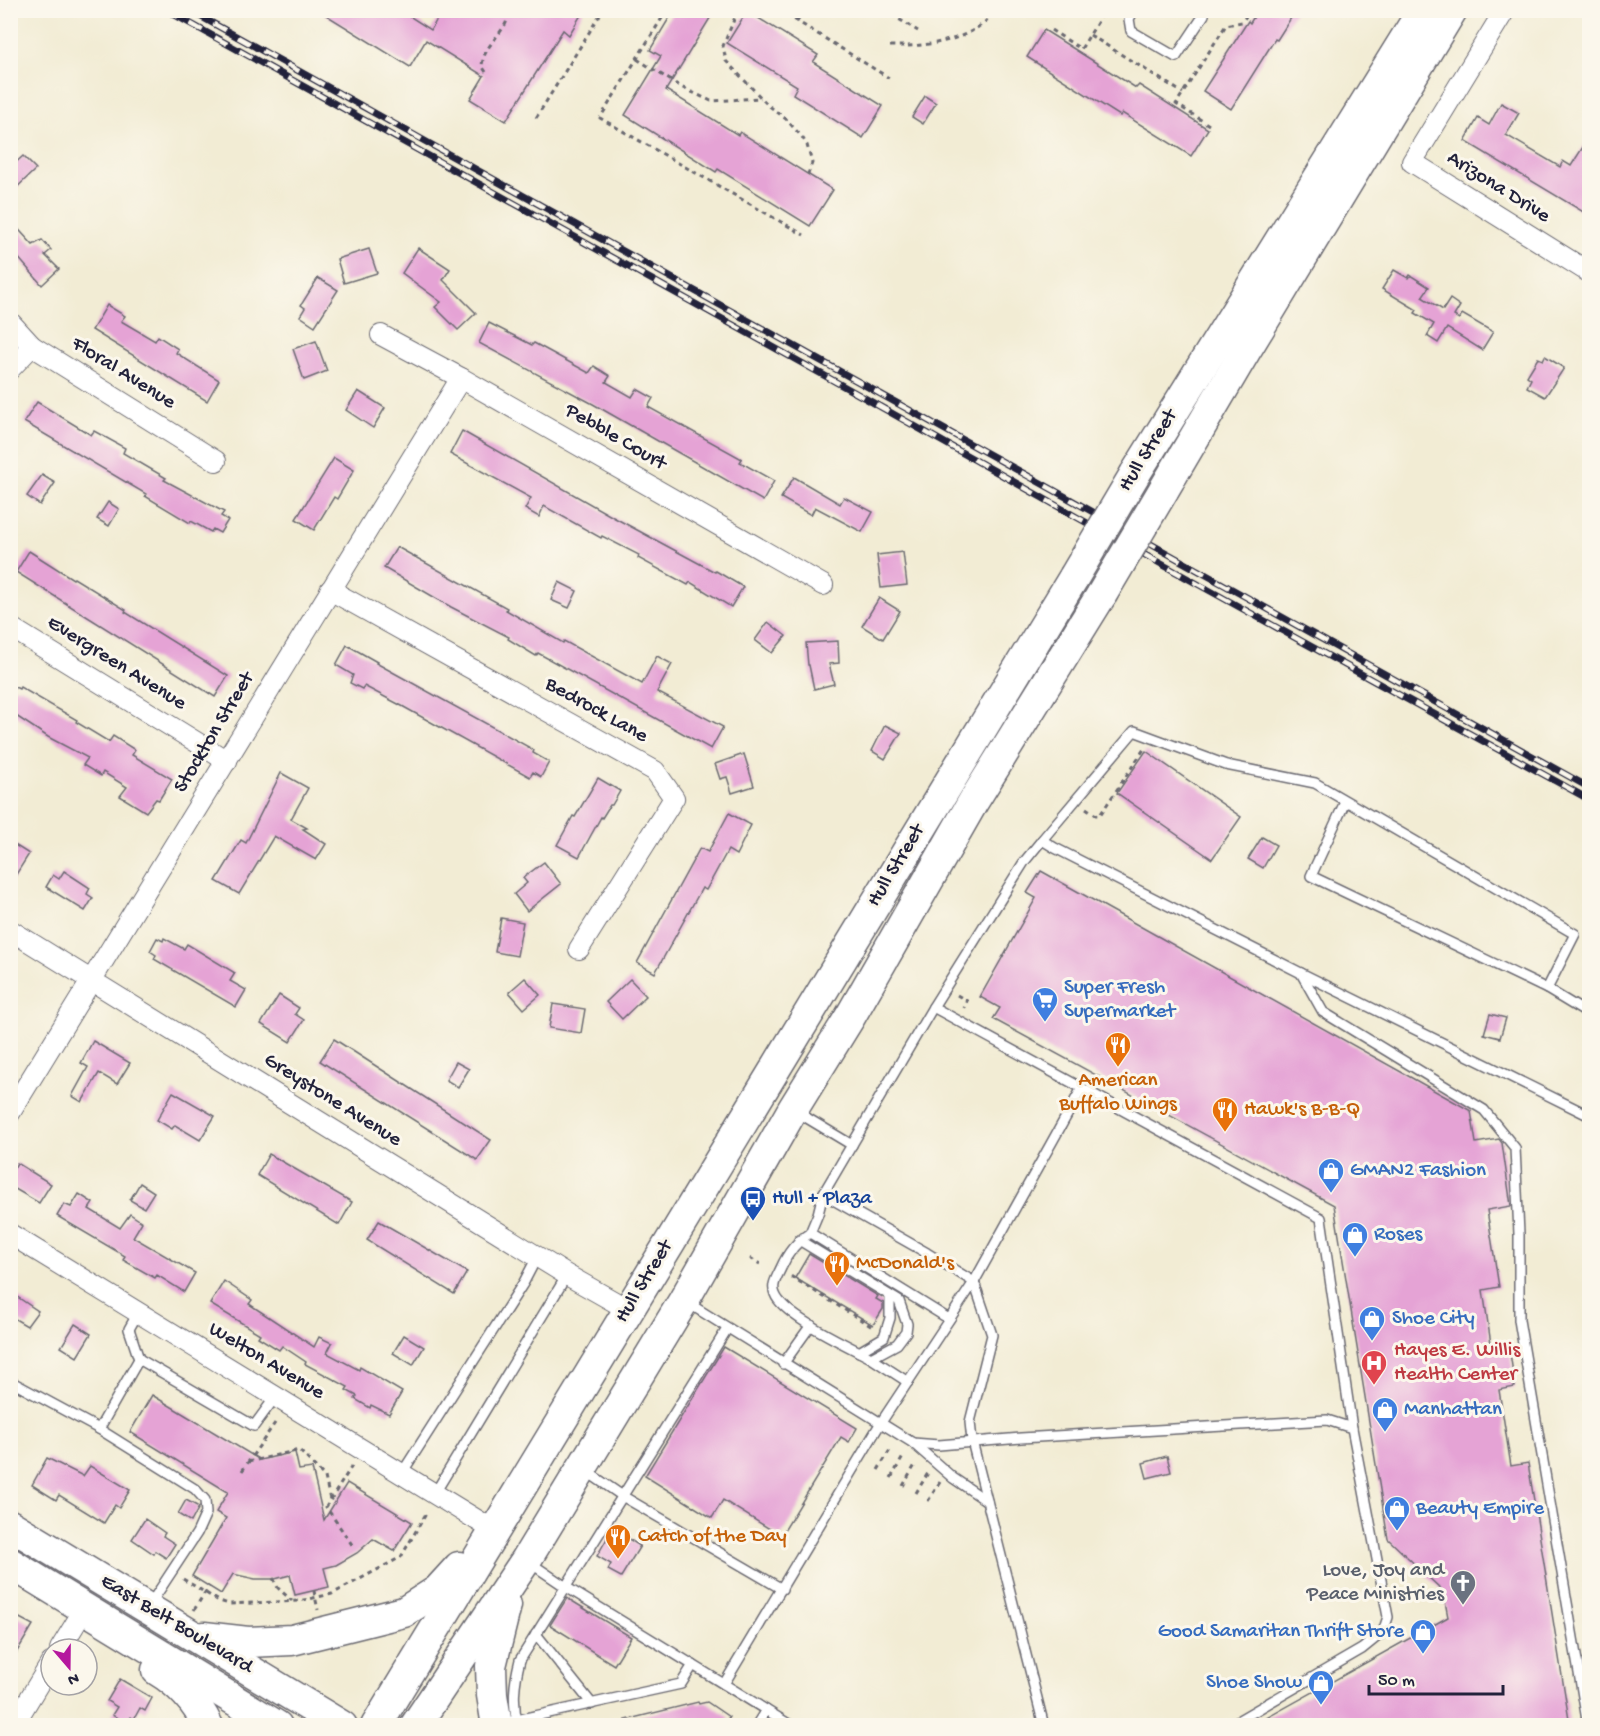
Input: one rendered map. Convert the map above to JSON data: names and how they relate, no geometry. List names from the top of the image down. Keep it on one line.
{"streets":{"main road":["Hull Street","East Belt Boulevard"],"street":["Arizona Drive","Floral Avenue","Pebble Court","Evergreen Avenue","Bedrock Lane","Stockton Street","Greystone Avenue","Welton Avenue"]},"crossings":[["Pebble Court","Stockton Street"],["Hull Street","Greystone Avenue"],["Hull Street","Welton Avenue"],["Evergreen Avenue","Stockton Street"],["Bedrock Lane","Stockton Street"],["Stockton Street","Greystone Avenue"]],"places":{"supermarket":["Super Fresh Supermarket"],"restaurant":["American Buffalo Wings","Hawk's B-B-Q","McDonald's","Catch of the Day"],"shop":["GMAN2 Fashion","Roses","Shoe City","Manhattan","Beauty Empire","Good Samaritan Thrift Store","Shoe Show"],"bus stop":["Hull + Plaza"],"hospital":["Hayes E. Willis Health Center"],"church":["Love, Joy and Peace Ministries"]},"scale_bar":"50 m","north":"bottom"}
